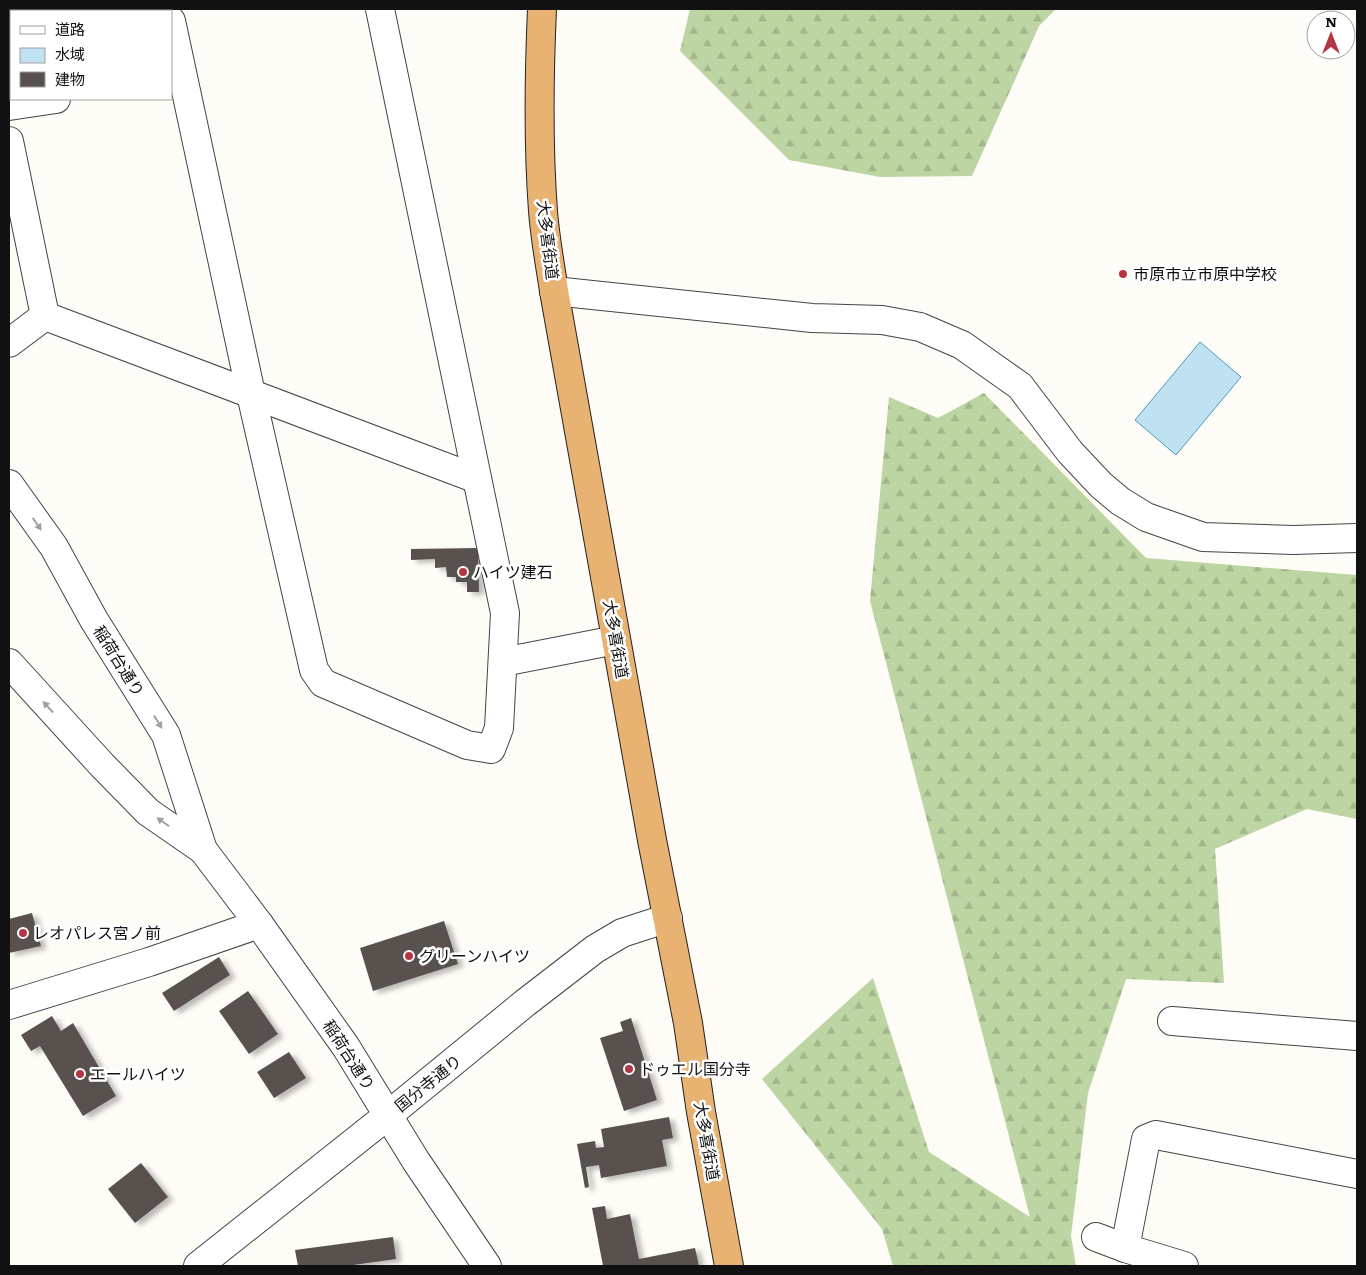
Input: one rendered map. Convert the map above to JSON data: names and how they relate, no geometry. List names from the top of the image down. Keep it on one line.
{"streets":{"highway":["大多喜街道"],"street":["稲荷台通り","国分寺通り"]},"crossings":[["大多喜街道","国分寺通り"],["稲荷台通り","国分寺通り"]],"places":["市原市立市原中学校","ハイツ建石","レオパレス宮ノ前","グリーンハイツ","ドゥエル国分寺","エールハイツ"],"legend":["道路","水域","建物"],"north":"top"}
